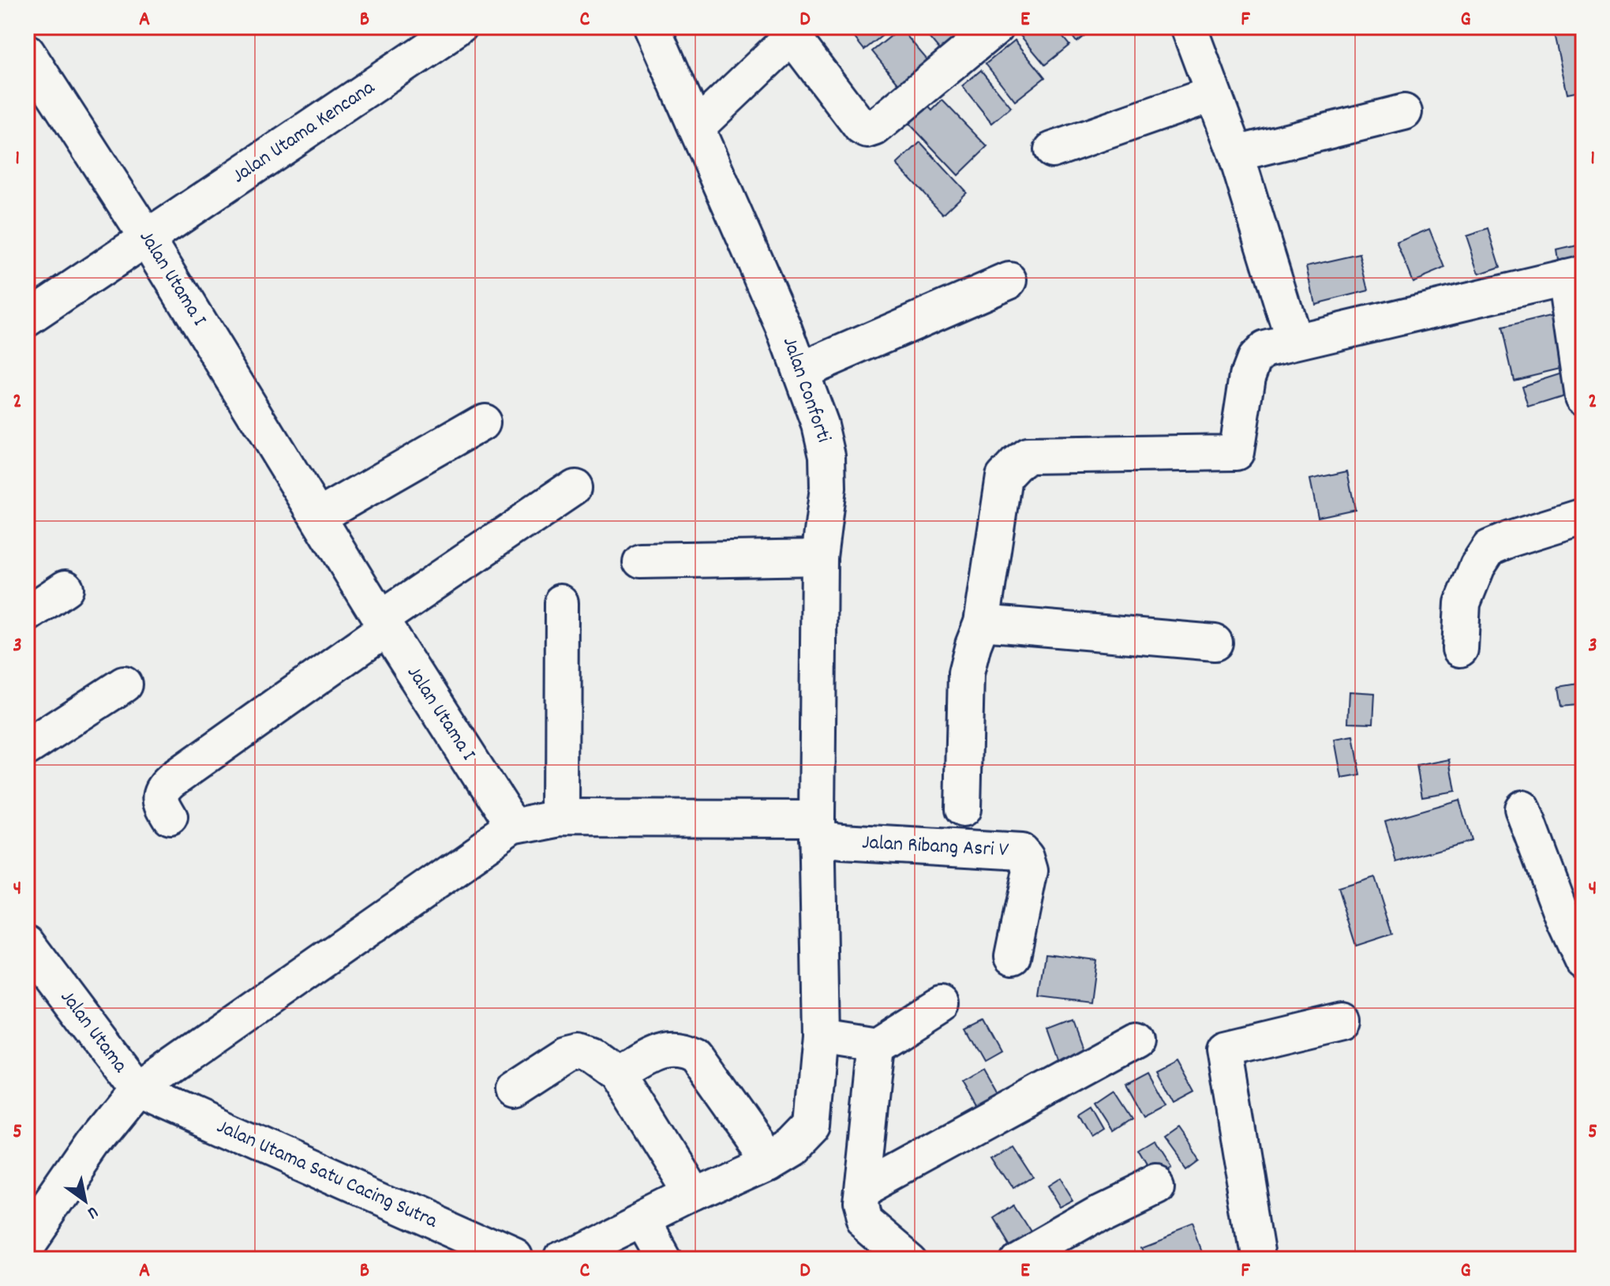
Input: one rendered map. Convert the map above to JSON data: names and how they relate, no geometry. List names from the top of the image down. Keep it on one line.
{"streets":{"street":["Jalan Utama Kencana","Jalan Utama I","Jalan Conforti","Jalan Ribang Asri V","Jalan Utama","Jalan Utama Satu Cacing Sutra"]},"crossings":[["Jalan Utama Kencana","Jalan Utama I"],["Jalan Conforti","Jalan Ribang Asri V"],["Jalan Utama","Jalan Utama Satu Cacing Sutra"]],"north":"bottom right","grid":{"columns":["A","B","C","D","E","F","G"],"rows":["1","2","3","4","5"]}}
